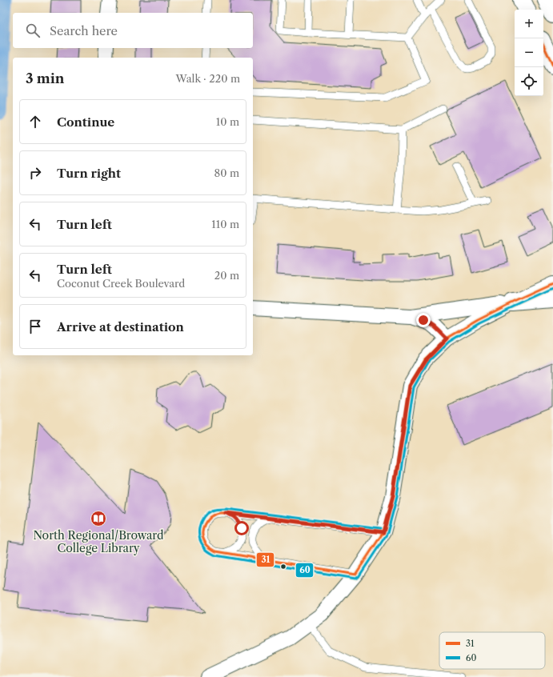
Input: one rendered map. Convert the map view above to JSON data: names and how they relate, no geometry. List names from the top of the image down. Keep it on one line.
{"places":{"library":["North Regional/Broward College Library"]},"lines":["transit line 31","transit line 60"],"legend":["31","60"],"page":{"map_buttons":["+","−"],"search":"Search here","heading":["3 min","Walk · 220 m"],"list":[["Continue","10 m"],["Turn right","80 m"],["Turn left","110 m"],["Turn left","Coconut Creek Boulevard","20 m"],"Arrive at destination"]}}
